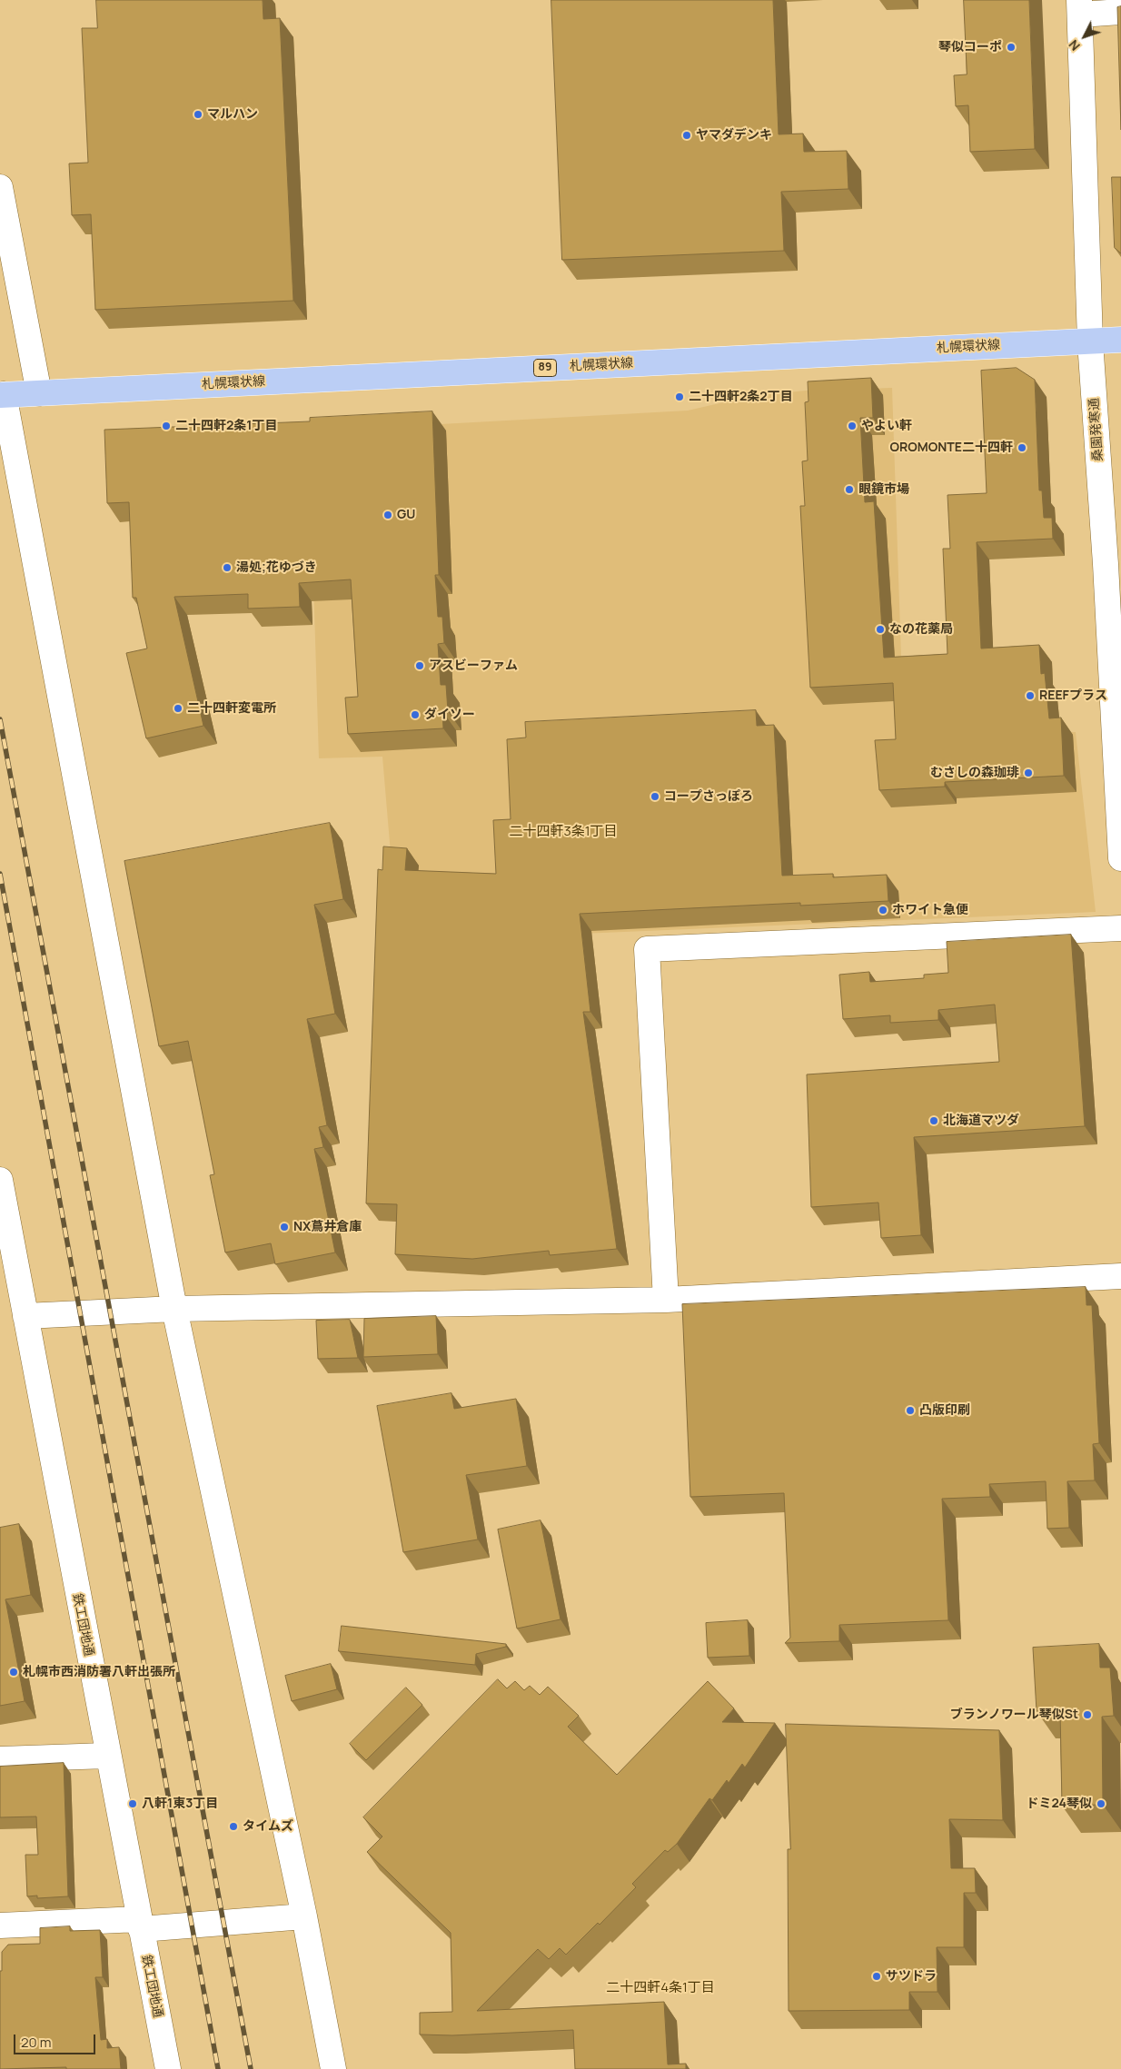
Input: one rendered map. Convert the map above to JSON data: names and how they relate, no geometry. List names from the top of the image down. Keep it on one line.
{"streets":{"main road":["札幌環状線","89"],"street":["桑園発寒通","鉄工団地通"]},"crossings":[["札幌環状線","桑園発寒通"]],"districts":["二十四軒3条1丁目","二十四軒4条1丁目"],"places":["琴似コーポ","マルハン","ヤマダデンキ","二十四軒2条2丁目","二十四軒2条1丁目","やよい軒","OROMONTE二十四軒","眼鏡市場","GU","湯処;花ゆづき","なの花薬局","アスビーファム","REEFプラス","二十四軒変電所","ダイソー","むさしの森珈琲","コープさっぽろ","ホワイト急便","北海道マツダ","NX蔦井倉庫","凸版印刷","札幌市西消防署八軒出張所","ブランノワール琴似St","八軒1東3丁目","ドミ24琴似","タイムズ","サツドラ"],"scale_bar":"20 m","north":"bottom left"}
